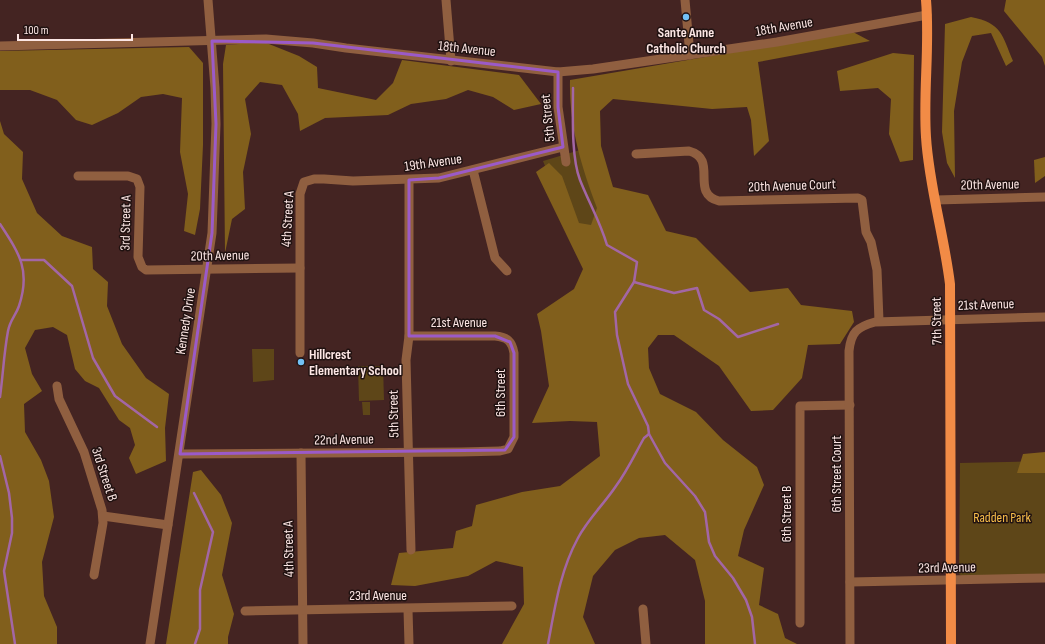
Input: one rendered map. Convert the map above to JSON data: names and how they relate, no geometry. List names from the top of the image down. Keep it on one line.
{"streets":{"main road":["7th Street"],"street":["18th Avenue","5th Street","19th Avenue","20th Avenue","20th Avenue Court","4th Street A","3rd Street A","21st Avenue","Kennedy Drive","6th Street","22nd Avenue","3rd Street B","6th Street Court","6th Street B","23rd Avenue"]},"crossings":[["18th Avenue","5th Street"],["18th Avenue","Kennedy Drive"],["18th Avenue","7th Street"],["5th Street","19th Avenue"],["5th Street","21st Avenue"],["5th Street","22nd Avenue"],["19th Avenue","4th Street A"],["20th Avenue","4th Street A"],["20th Avenue","3rd Street A"],["20th Avenue","Kennedy Drive"],["20th Avenue","7th Street"],["20th Avenue Court","21st Avenue"],["20th Avenue Court","6th Street Court"],["4th Street A","22nd Avenue"],["4th Street A","23rd Avenue"],["21st Avenue","7th Street"],["21st Avenue","6th Street"],["21st Avenue","6th Street Court"],["Kennedy Drive","22nd Avenue"],["7th Street","23rd Avenue"],["6th Street","22nd Avenue"],["6th Street Court","6th Street B"],["6th Street Court","23rd Avenue"]],"parks":["Radden Park"],"places":["Sante Anne Catholic Church","Hillcrest Elementary School"],"scale_bar":"100 m"}
